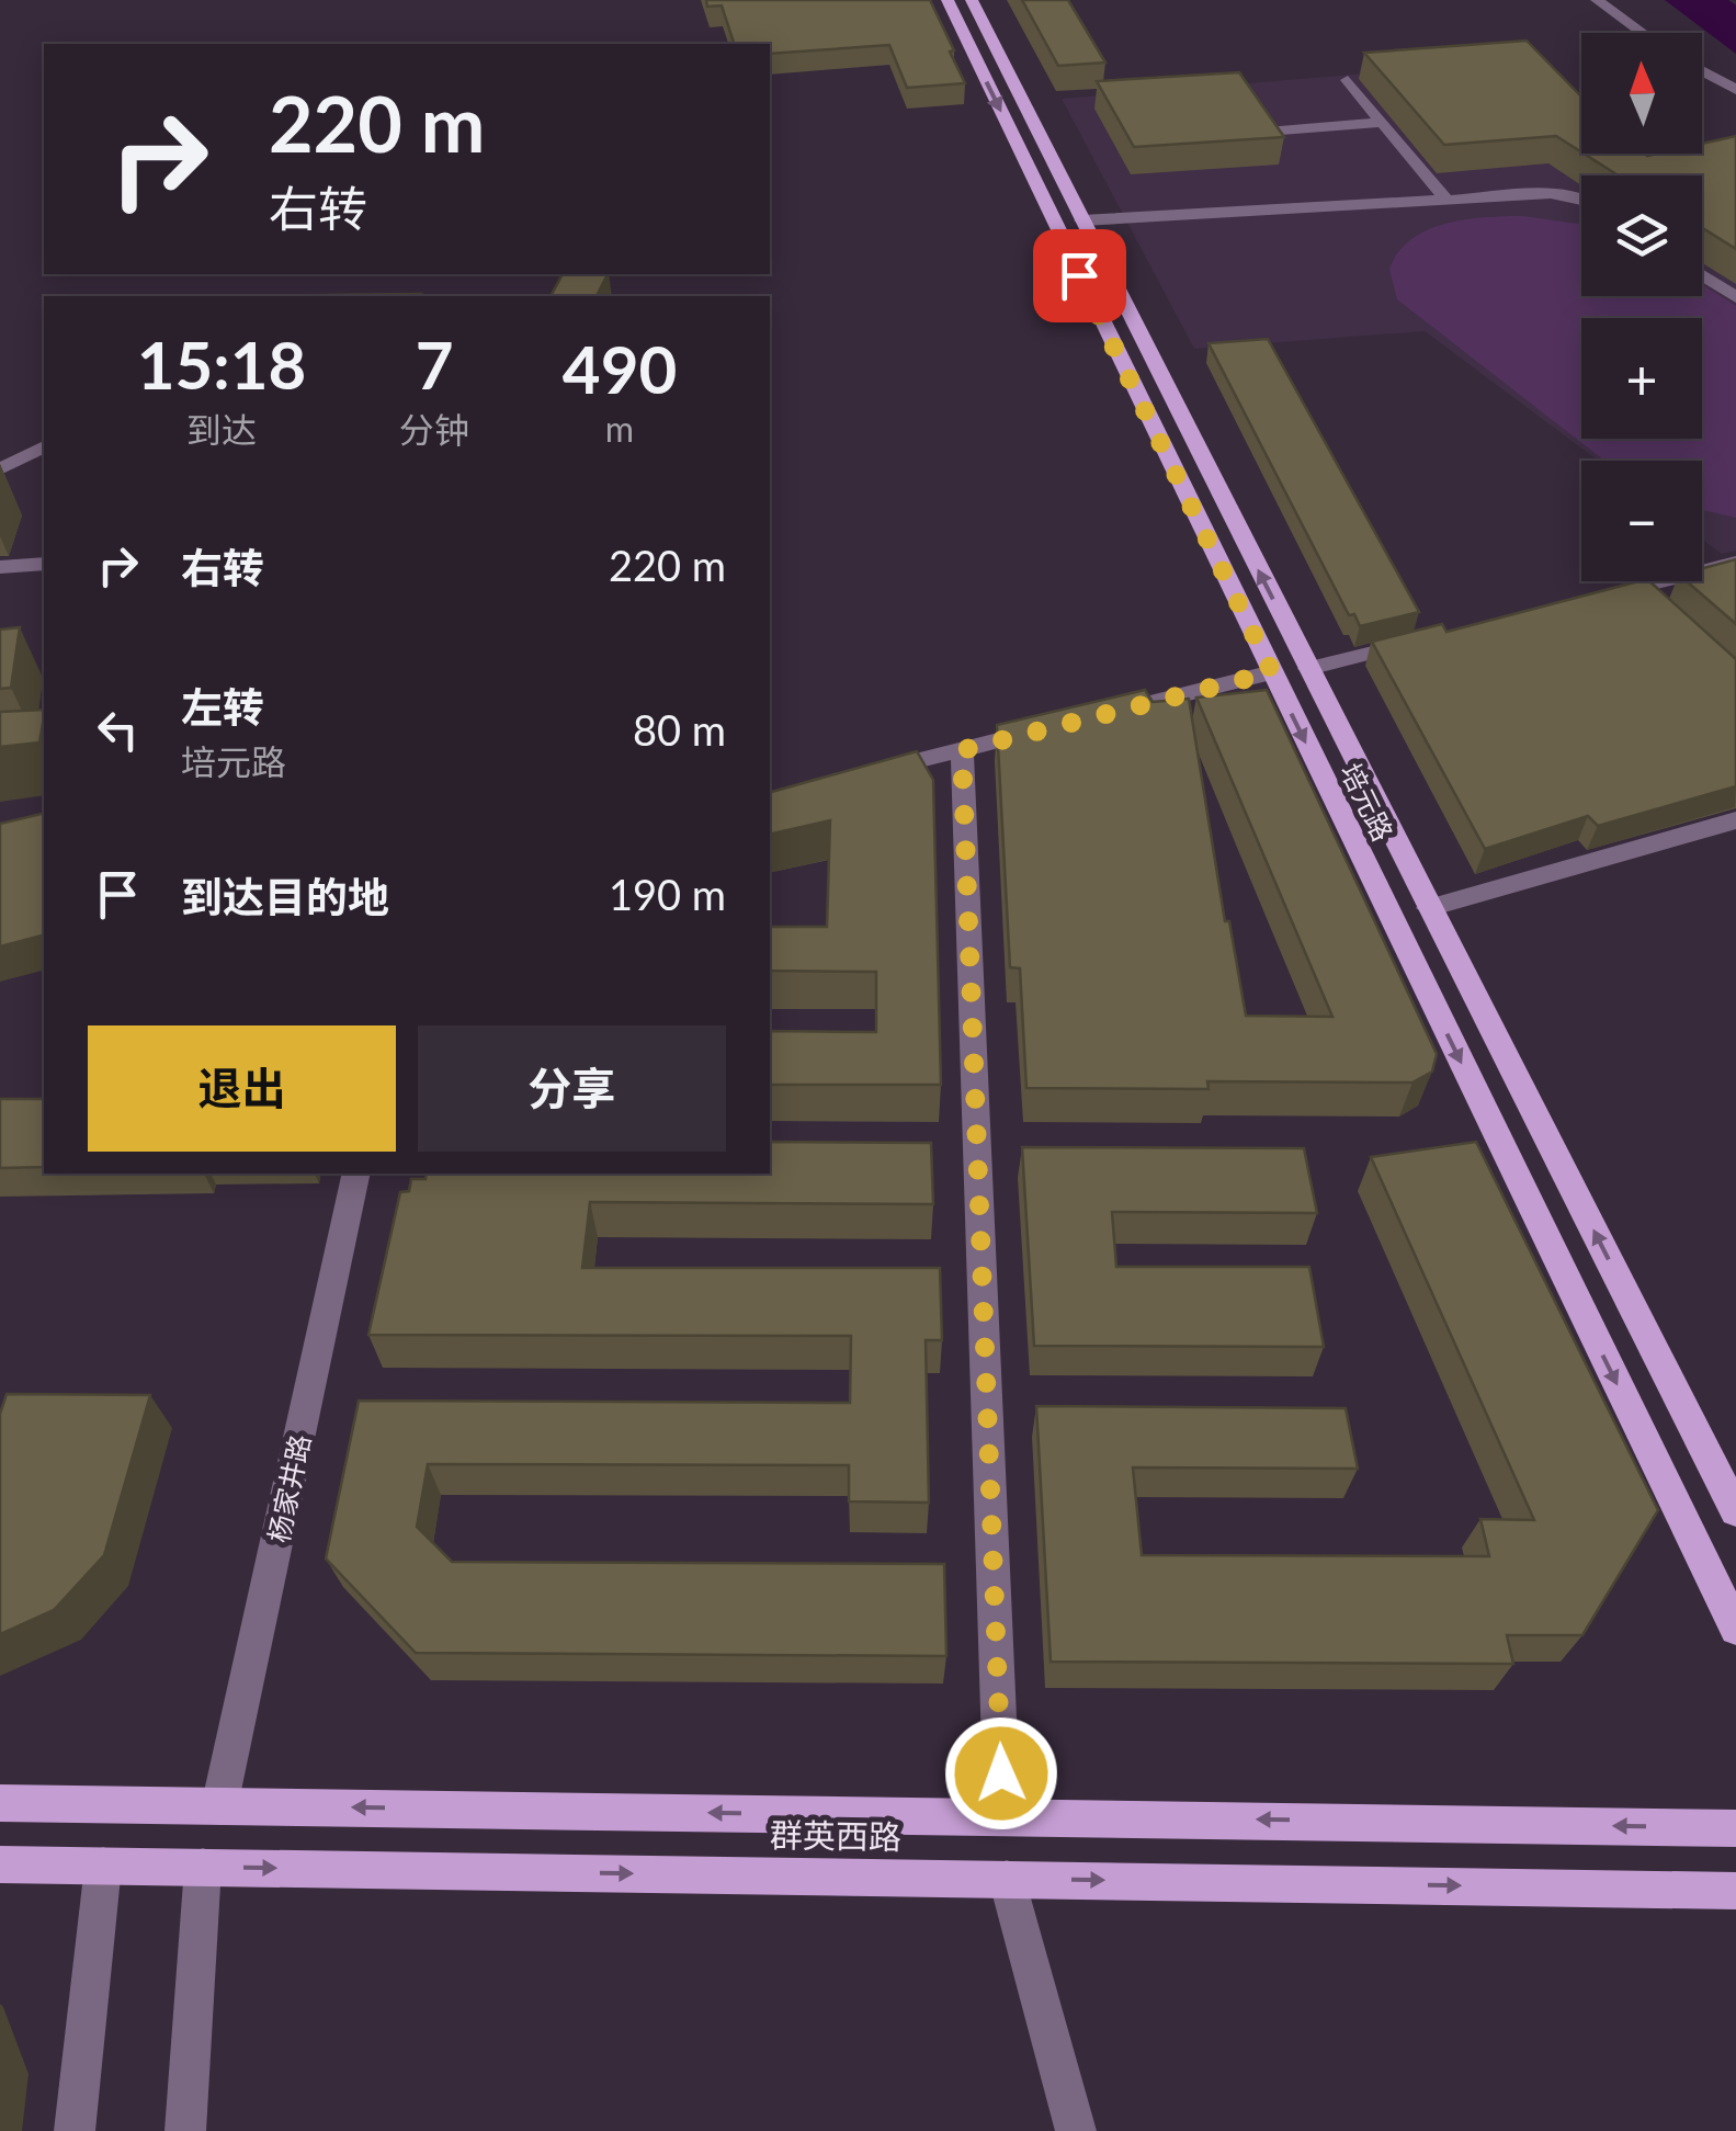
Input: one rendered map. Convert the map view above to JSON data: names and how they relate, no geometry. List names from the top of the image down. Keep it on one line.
{"streets":{"main road":["培元路","群英西路"],"street":["杨家井路"]},"crossings":[["杨家井路","群英西路"]],"north":"top","page":{"map_buttons":["+","−"],"turn":["220 m","右转"],"eta":["15:18","到达","7","分钟","490","m"],"list":[{"name":"右转","value":"220 m"},{"name":"左转","note":"培元路","value":"80 m"},{"name":"到达目的地","value":"190 m"}],"buttons":["退出","分享"]}}
